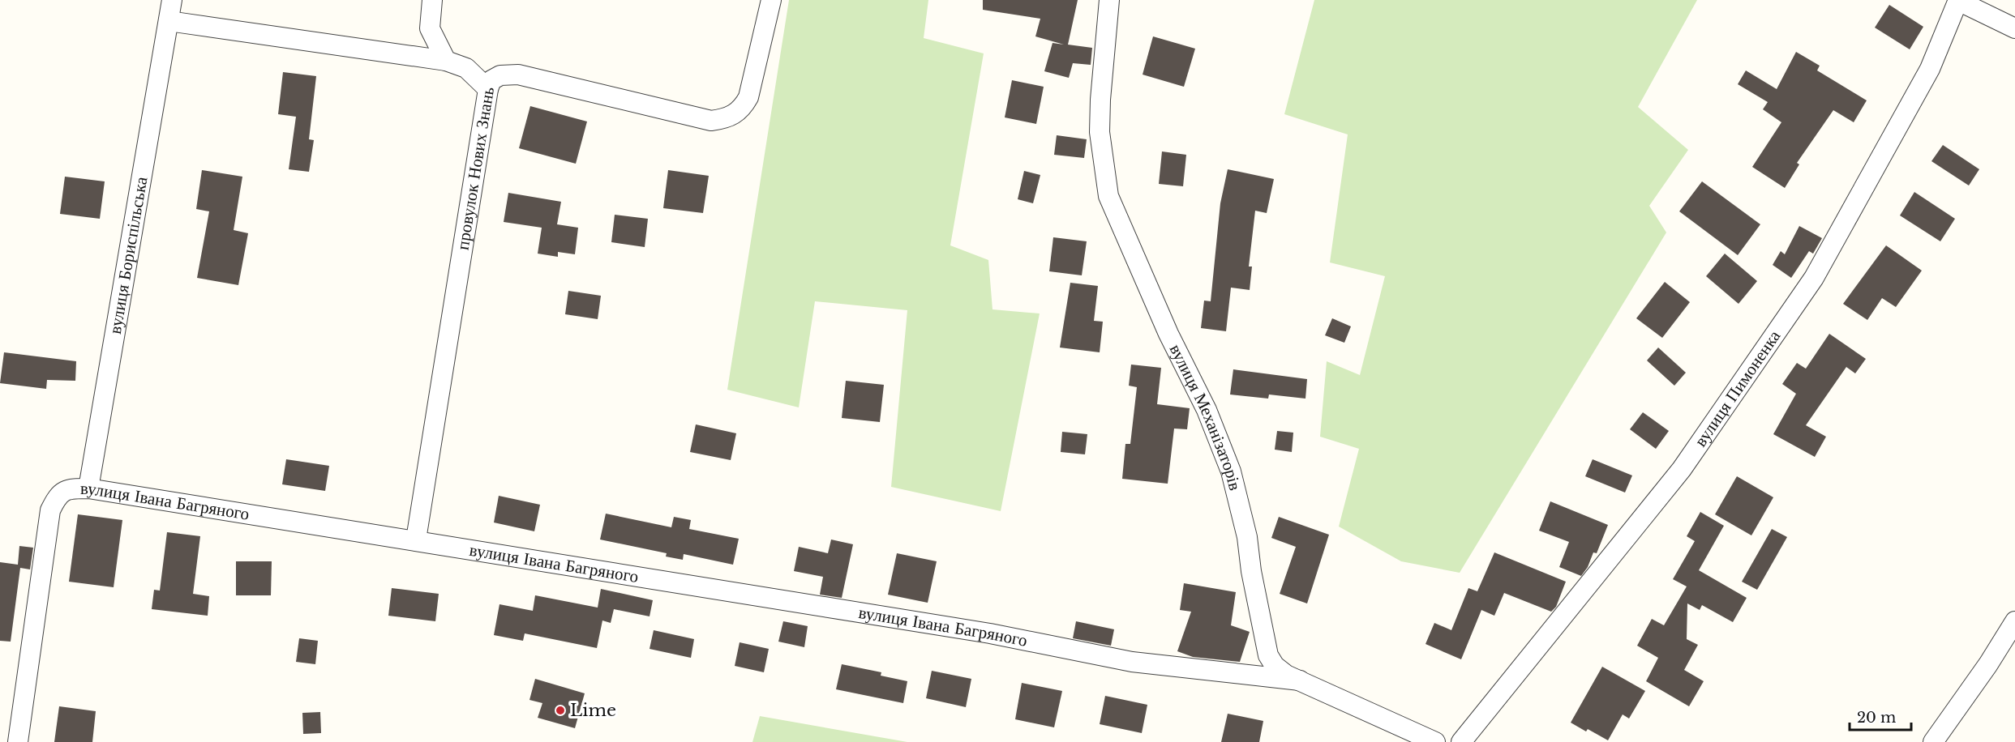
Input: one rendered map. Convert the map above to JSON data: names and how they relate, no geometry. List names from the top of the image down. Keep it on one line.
{"streets":{"street":["провулок Нових Знань","вулиця Бориспільська","вулиця Пимоненка","вулиця Механізаторів","вулиця Івана Багряного"]},"crossings":[["провулок Нових Знань","вулиця Івана Багряного"],["вулиця Бориспільська","вулиця Івана Багряного"],["вулиця Механізаторів","вулиця Івана Багряного"]],"places":["Lime"],"scale_bar":"20 m"}
